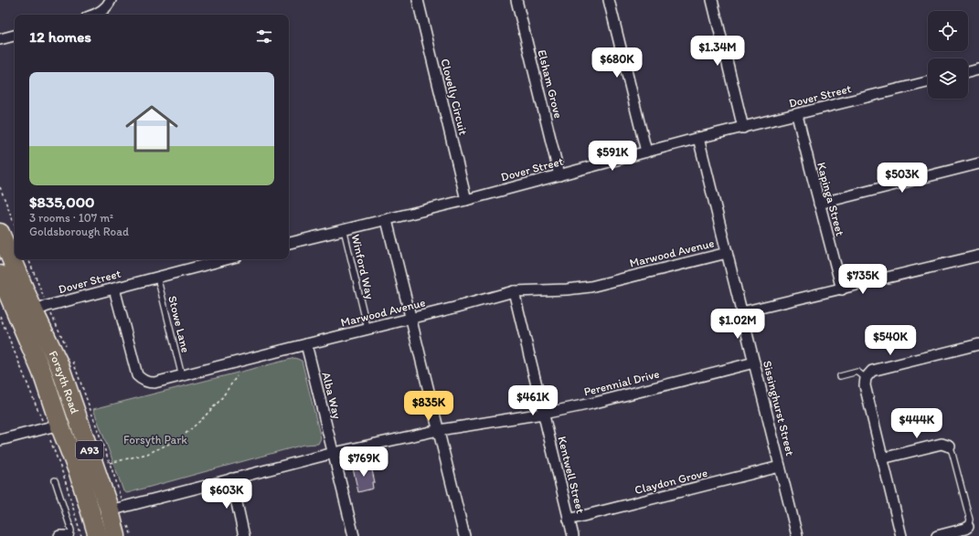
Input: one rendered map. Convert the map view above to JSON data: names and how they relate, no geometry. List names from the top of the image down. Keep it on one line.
{"streets":{"highway":["Forsyth Road","A93"],"street":["Elsham Grove","Dover Street","Clovelly Circuit","Kapinga Street","Marwood Avenue","Perennial Drive","Alba Way","Sissinghurst Street","Kentwell Street","Claydon Grove"],"lane":["Winford Way","Stowe Lane"]},"crossings":[["Elsham Grove","Dover Street"],["Dover Street","Clovelly Circuit"],["Dover Street","Kapinga Street"],["Dover Street","Marwood Avenue"],["Dover Street","Winford Way"],["Dover Street","Stowe Lane"],["Dover Street","Forsyth Road"],["Dover Street","Sissinghurst Street"],["Marwood Avenue","Winford Way"],["Marwood Avenue","Stowe Lane"],["Marwood Avenue","Alba Way"],["Marwood Avenue","Sissinghurst Street"],["Marwood Avenue","Kentwell Street"],["Forsyth Road","Perennial Drive"],["Perennial Drive","Alba Way"],["Perennial Drive","Sissinghurst Street"],["Perennial Drive","Kentwell Street"],["Sissinghurst Street","Claydon Grove"],["Kentwell Street","Claydon Grove"]],"parks":["Forsyth Park"],"page":{"heading":"12 homes","price":["$1.34M","$680K","$591K","$503K","$735K","$1.02M","$540K","$461K","$835K","$444K","$769K","$603K"],"list":[{"name":"$835,000","note":"3 rooms · 107 m² · Goldsborough Road"}]}}
